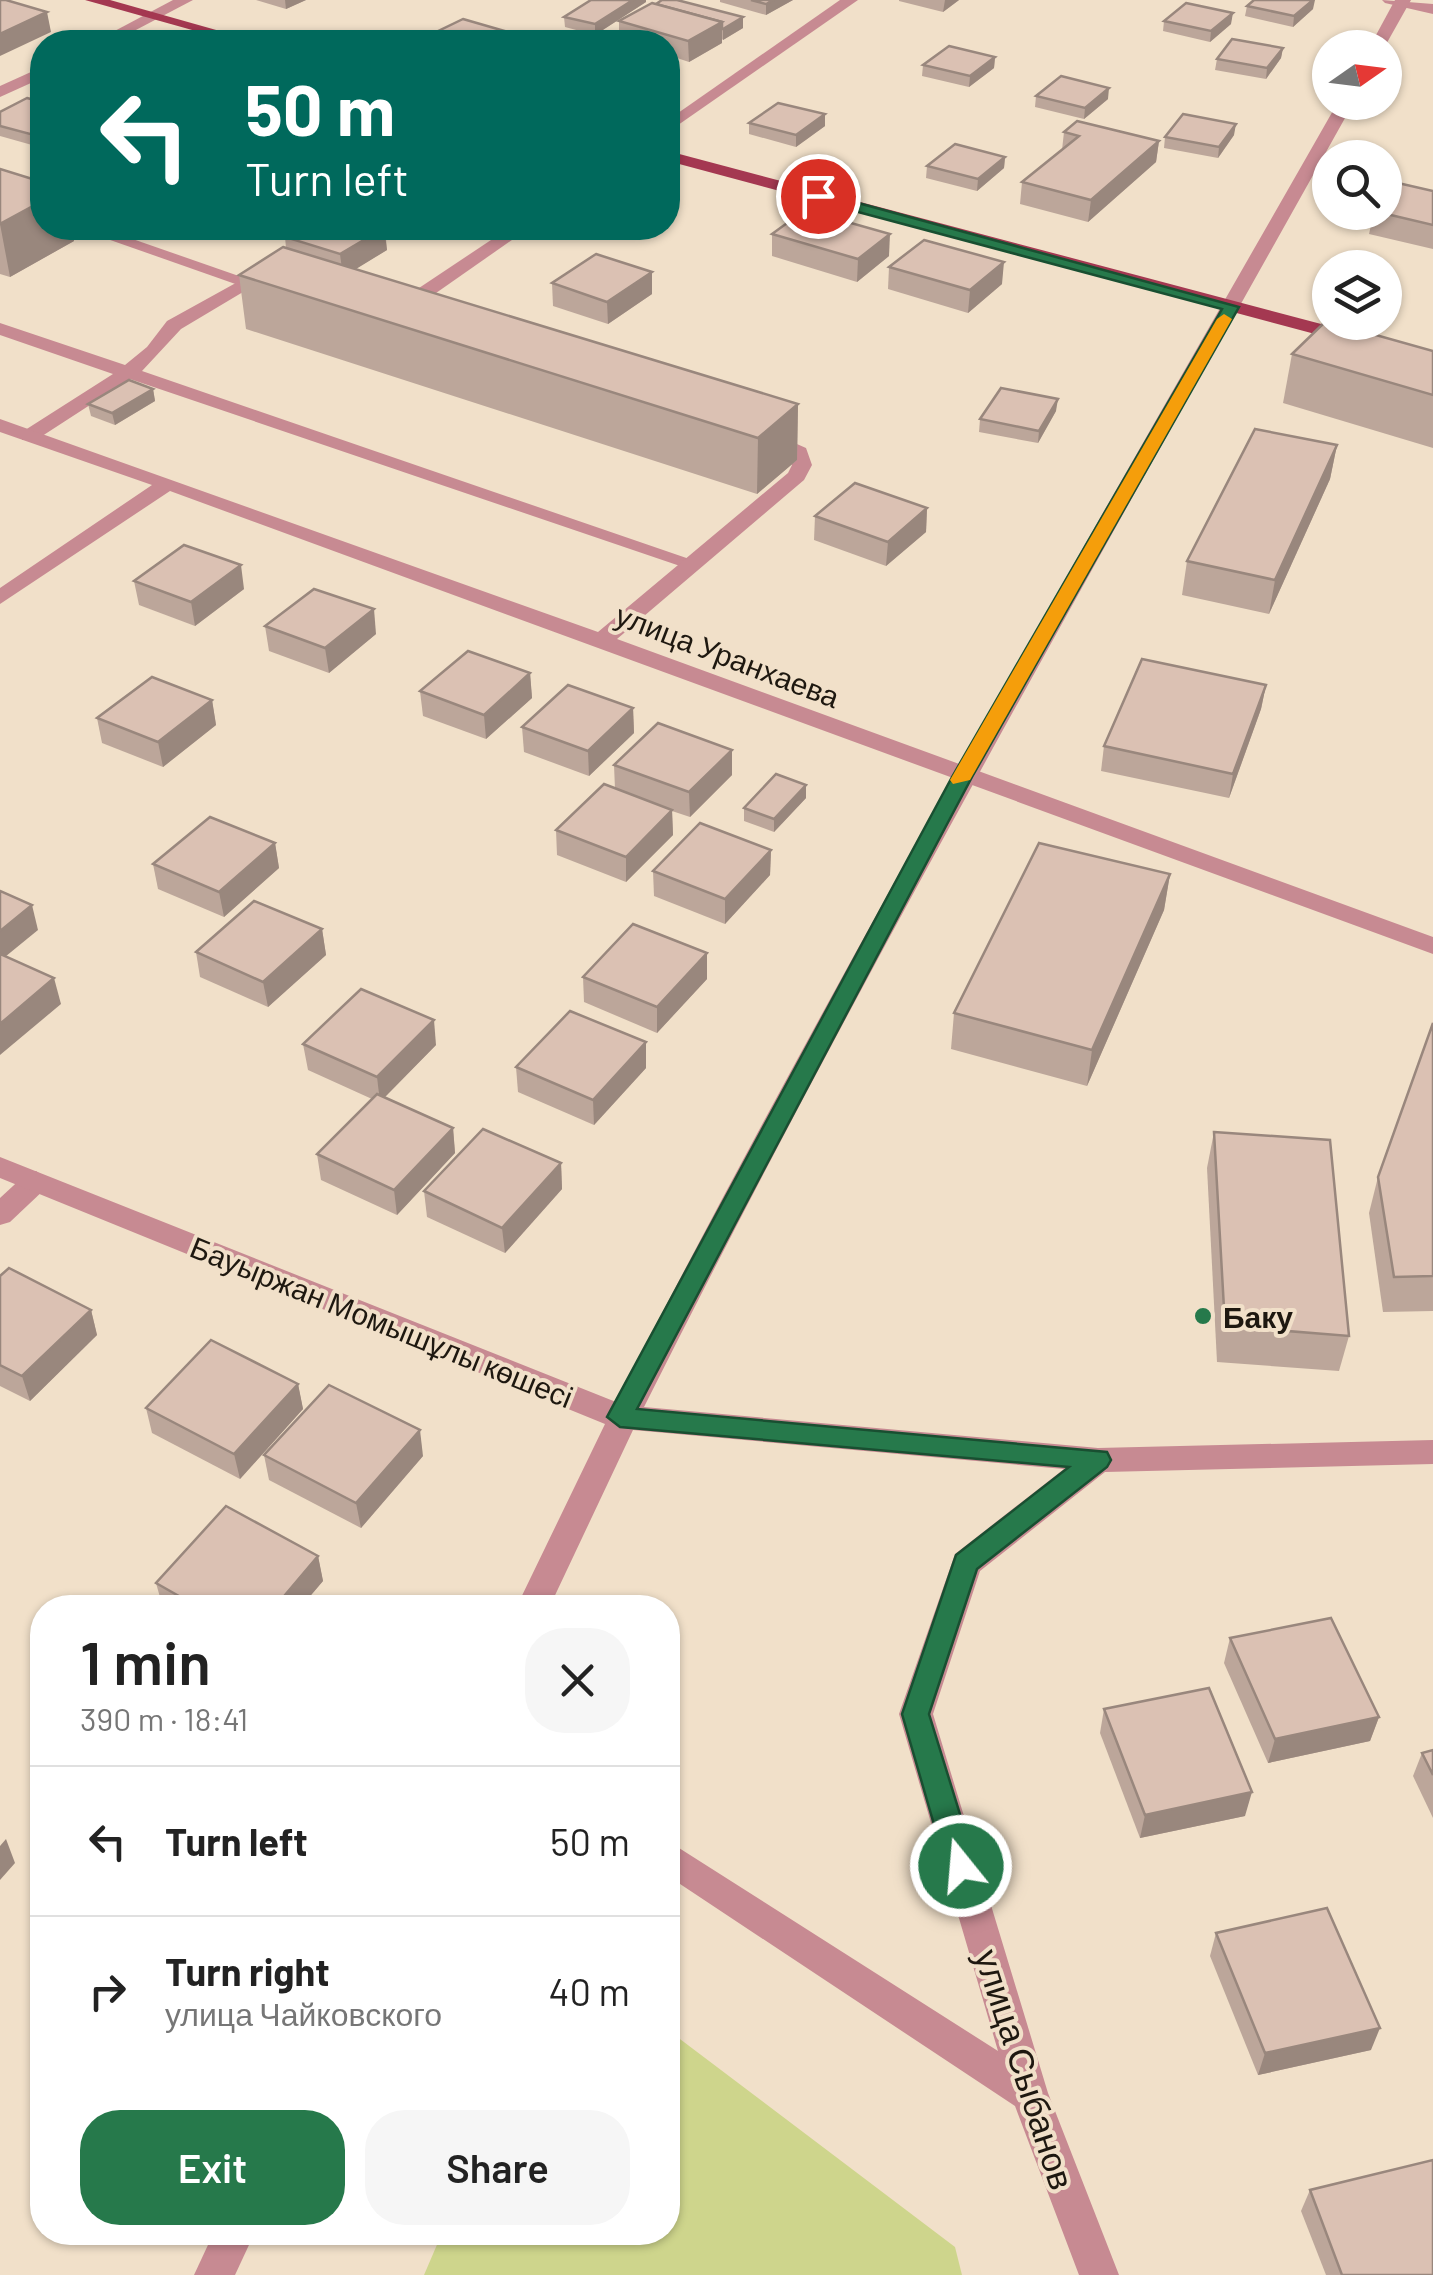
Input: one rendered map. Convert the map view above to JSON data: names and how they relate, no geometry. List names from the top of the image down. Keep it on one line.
{"streets":{"street":["улица Уранхаева","Бауыржан Момышұлы көшесі","улица Сыбанов"]},"crossings":[["Бауыржан Момышұлы көшесі","улица Сыбанов"]],"places":["Баку"],"north":"right","page":{"turn":["50 m","Turn left"],"heading":["1 min","390 m · 18:41"],"list":[{"name":"Turn left","value":"50 m"},{"name":"Turn right","note":"улица Чайковского","value":"40 m"}],"buttons":["Exit","Share"]}}
